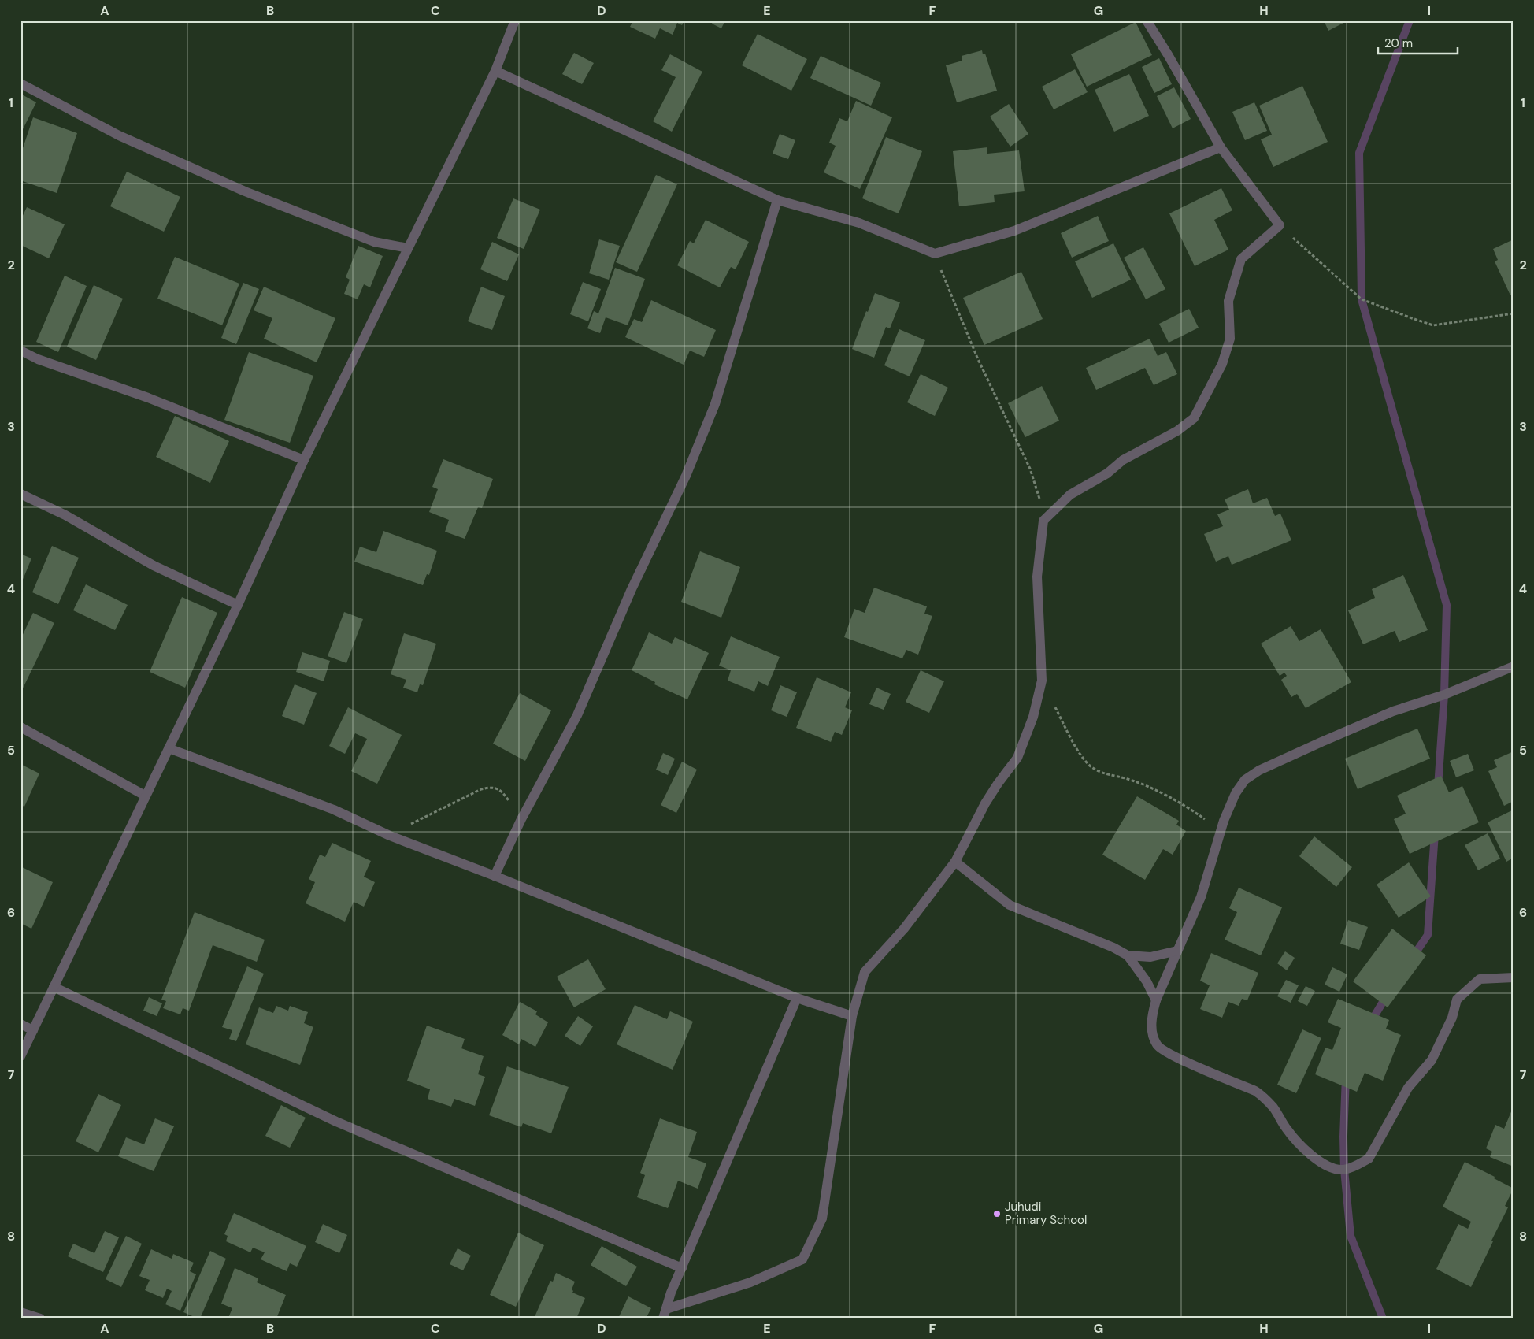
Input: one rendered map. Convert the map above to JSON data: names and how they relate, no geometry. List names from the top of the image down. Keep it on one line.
{"places":["Juhudi Primary School"],"scale_bar":"20 m","grid":{"columns":["A","B","C","D","E","F","G","H","I"],"rows":["1","2","3","4","5","6","7","8"]}}
